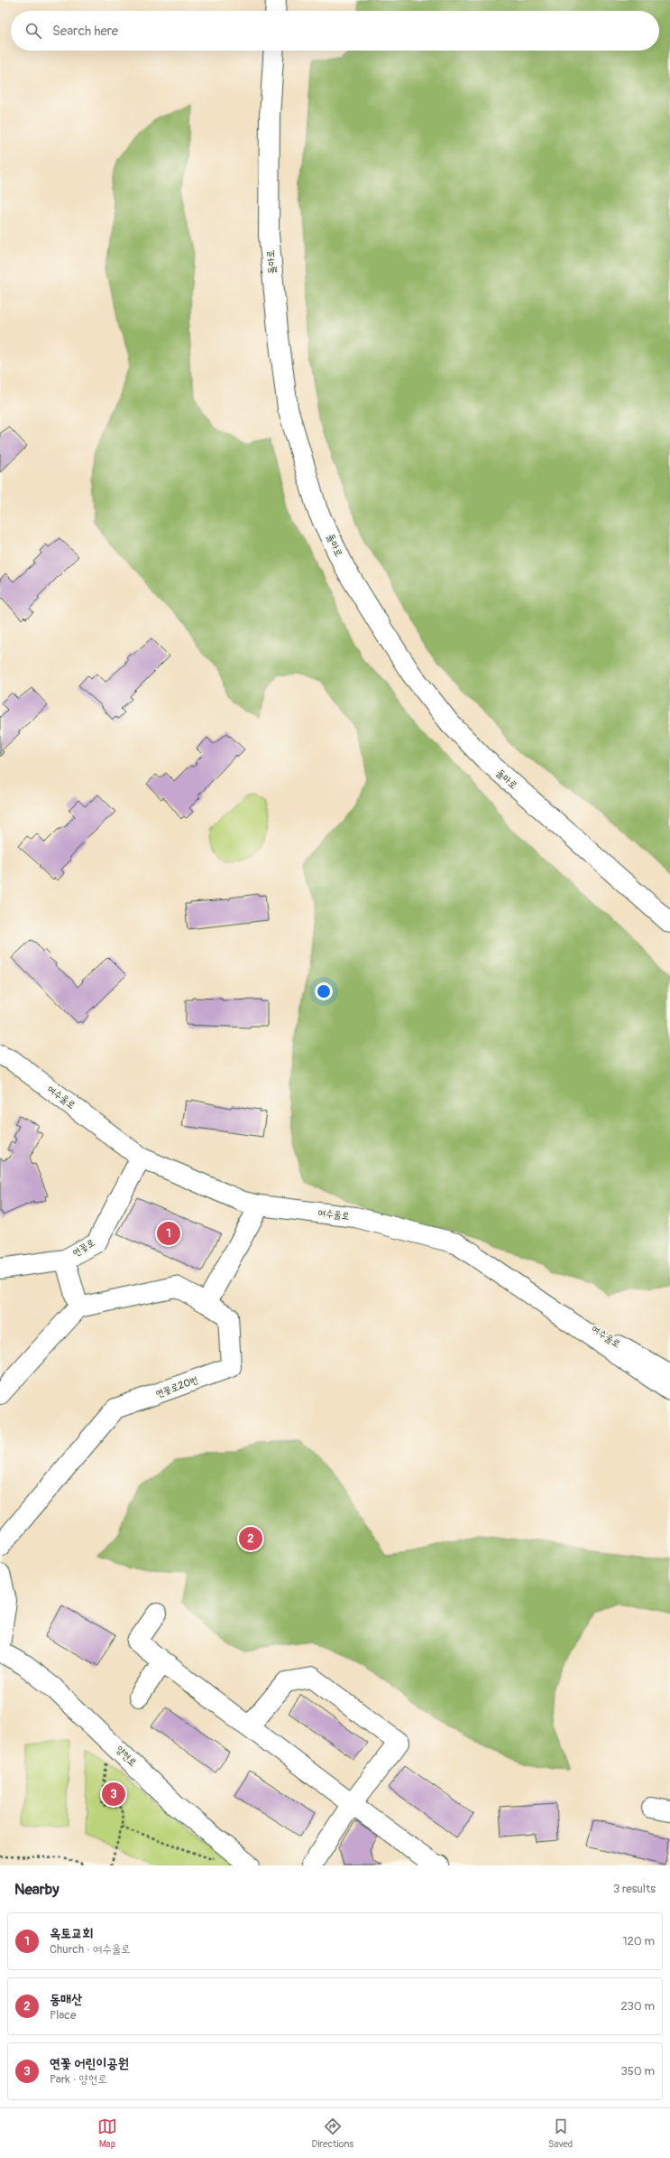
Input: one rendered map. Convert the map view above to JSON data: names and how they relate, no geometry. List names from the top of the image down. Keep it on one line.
{"streets":{"street":["돌마로","여수울로","연꽃로","연꽃로20번","양현로"]},"crossings":[["여수울로","연꽃로"]],"page":{"search":"Search here","pins":["1","2","3"],"heading":["Nearby","3 results"],"list":[{"mark":"1","name":"옥토교회","note":"Church · 여수울로","value":"120 m"},{"mark":"2","name":"동매산","note":"Place","value":"230 m"},{"mark":"3","name":"연꽃 어린이공원","note":"Park · 양현로","value":"350 m"}],"nav":["Map","Directions","Saved"]}}
